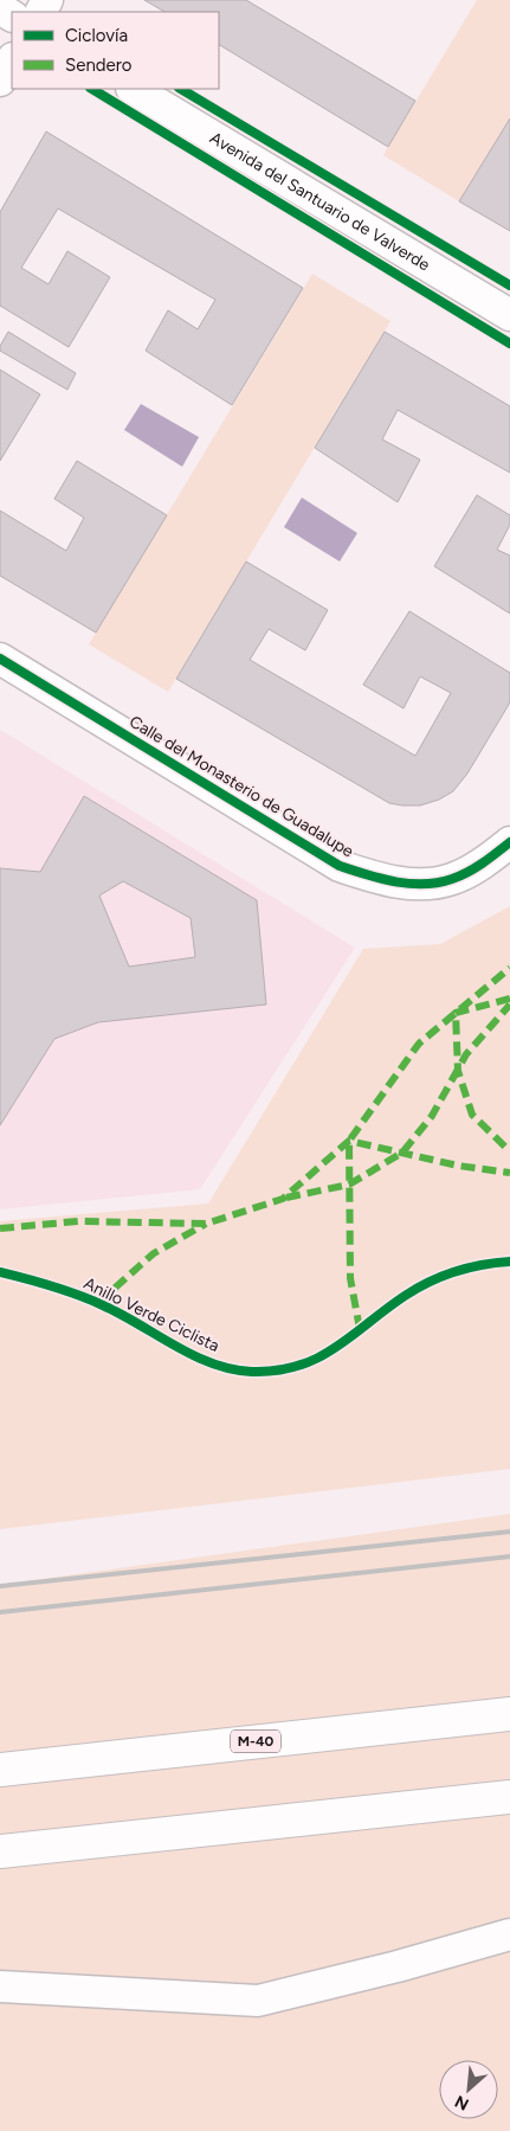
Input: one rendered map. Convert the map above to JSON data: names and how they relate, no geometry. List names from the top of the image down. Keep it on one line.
{"streets":{"highway":["M-40"],"street":["Avenida del Santuario de Valverde","Calle del Monasterio de Guadalupe"],"cycle path":["Anillo Verde Ciclista"]},"legend":["Ciclovía","Sendero"],"north":"bottom left"}
